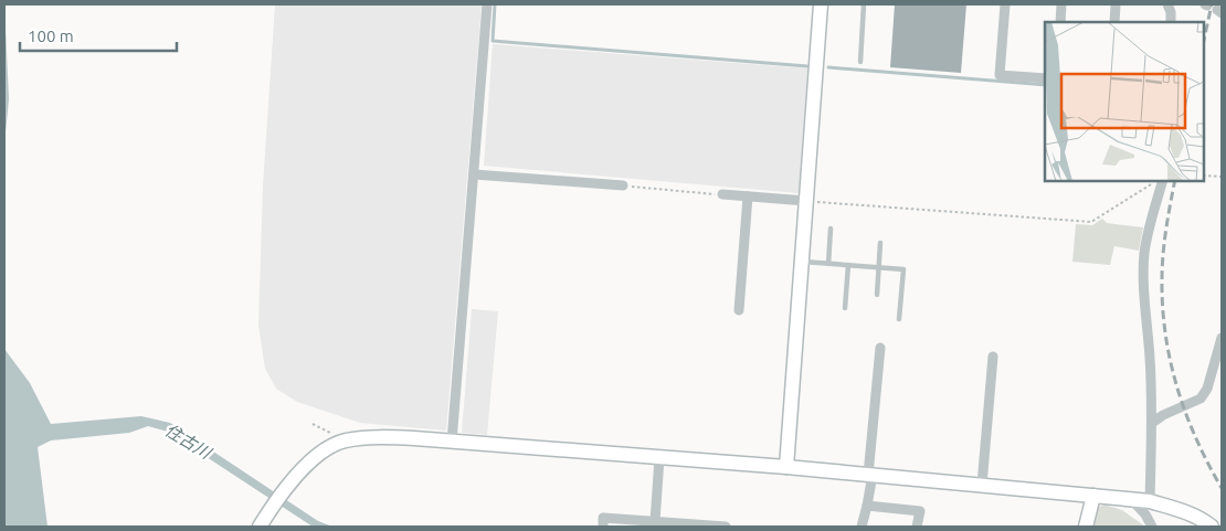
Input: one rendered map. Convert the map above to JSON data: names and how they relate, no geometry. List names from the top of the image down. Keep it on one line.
{"water":["住古川"],"scale_bar":"100 m"}
